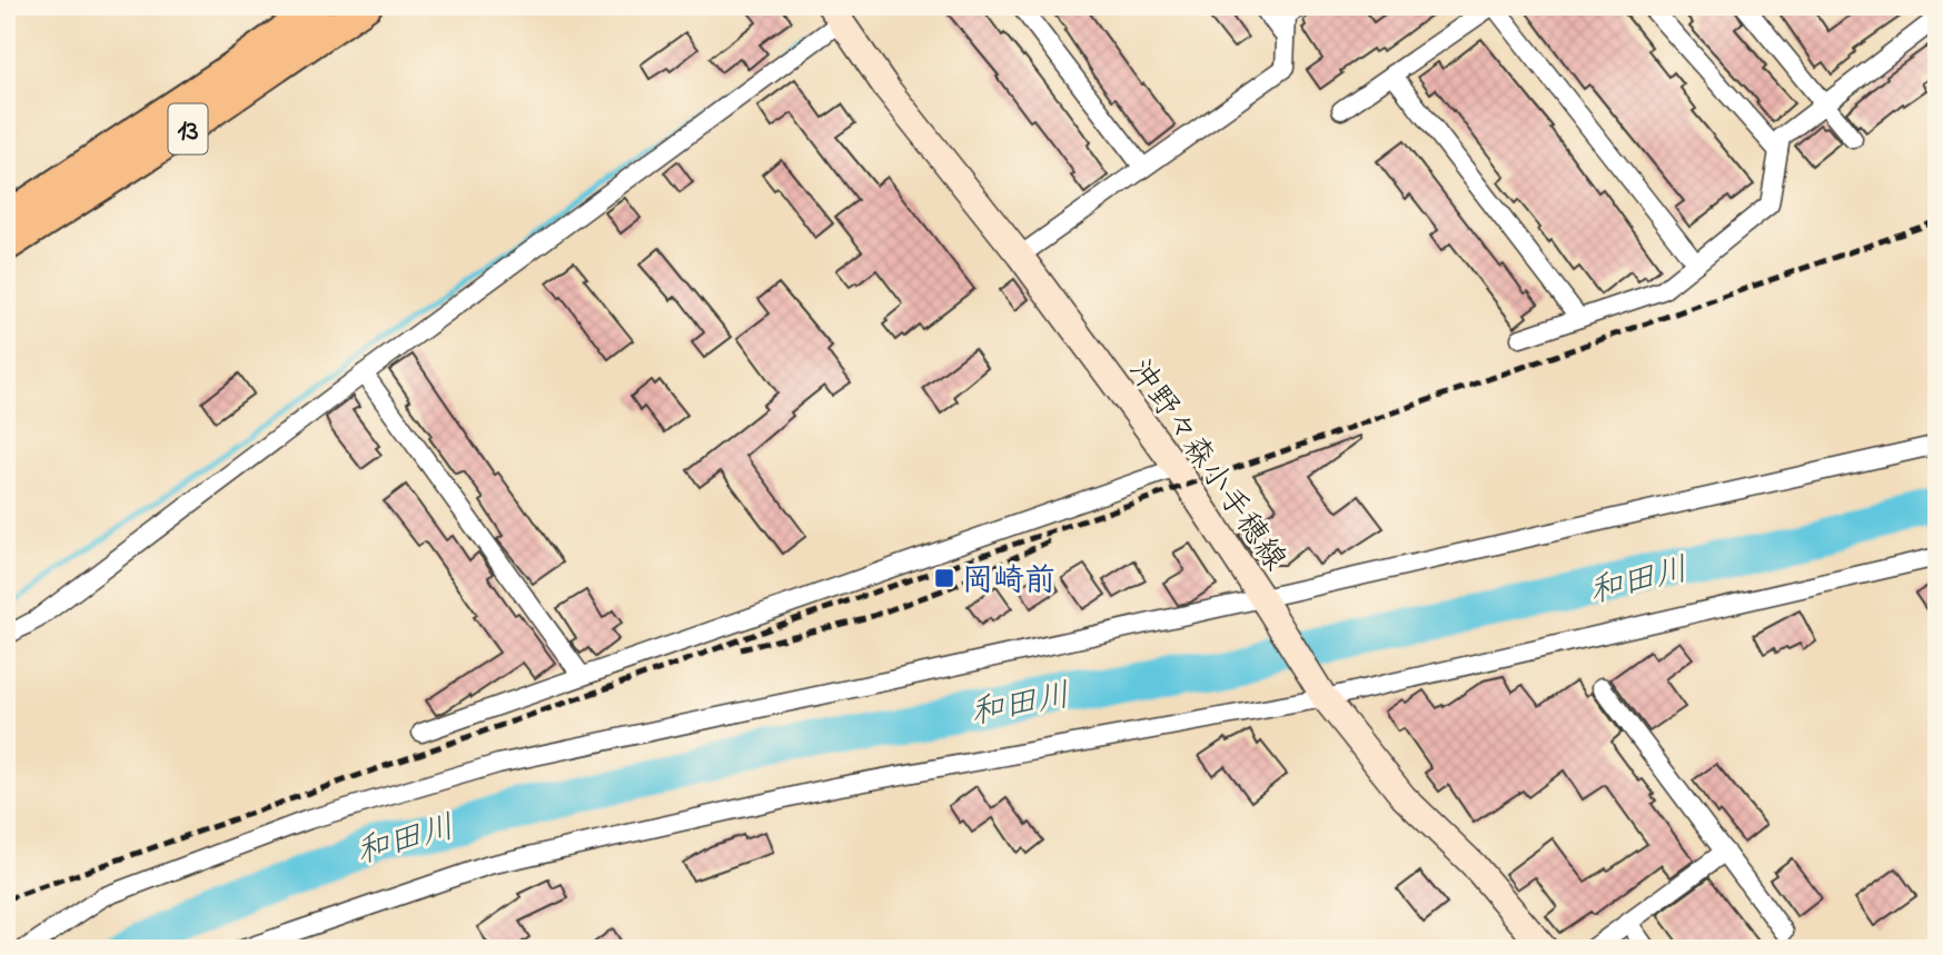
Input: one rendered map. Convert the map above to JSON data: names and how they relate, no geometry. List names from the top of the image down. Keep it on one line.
{"streets":{"main road":["13","沖野々森小手穂線"]},"water":["和田川"],"places":{"transit":["岡崎前"]}}
